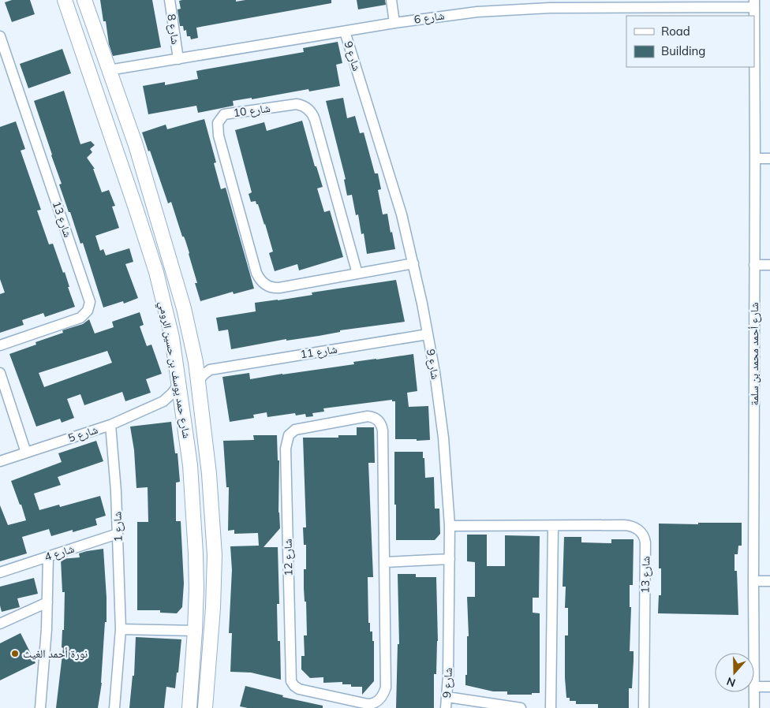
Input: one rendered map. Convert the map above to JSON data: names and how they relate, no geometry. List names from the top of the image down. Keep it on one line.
{"streets":{"street":["شارع 6","شارع 8","شارع 9","شارع 10","شارع 13","شارع 11","شارع أحمد محمد بن سلمة","شارع حمد يوسف بن حسين الرومي","شارع 5","شارع 1","شارع 4","شارع 12"]},"crossings":[["شارع 6","شارع 8"],["شارع 6","شارع 9"],["شارع 6","شارع أحمد محمد بن سلمة"],["شارع 6","شارع حمد يوسف بن حسين الرومي"],["شارع 9","شارع 10"],["شارع 9","شارع 13"],["شارع 9","شارع 11"],["شارع حمد يوسف بن حسين الرومي","شارع 5"],["شارع 5","شارع 1"],["شارع 1","شارع 4"]],"places":["نورة أحمد الغيث"],"legend":["Road","Building"],"north":"bottom"}
